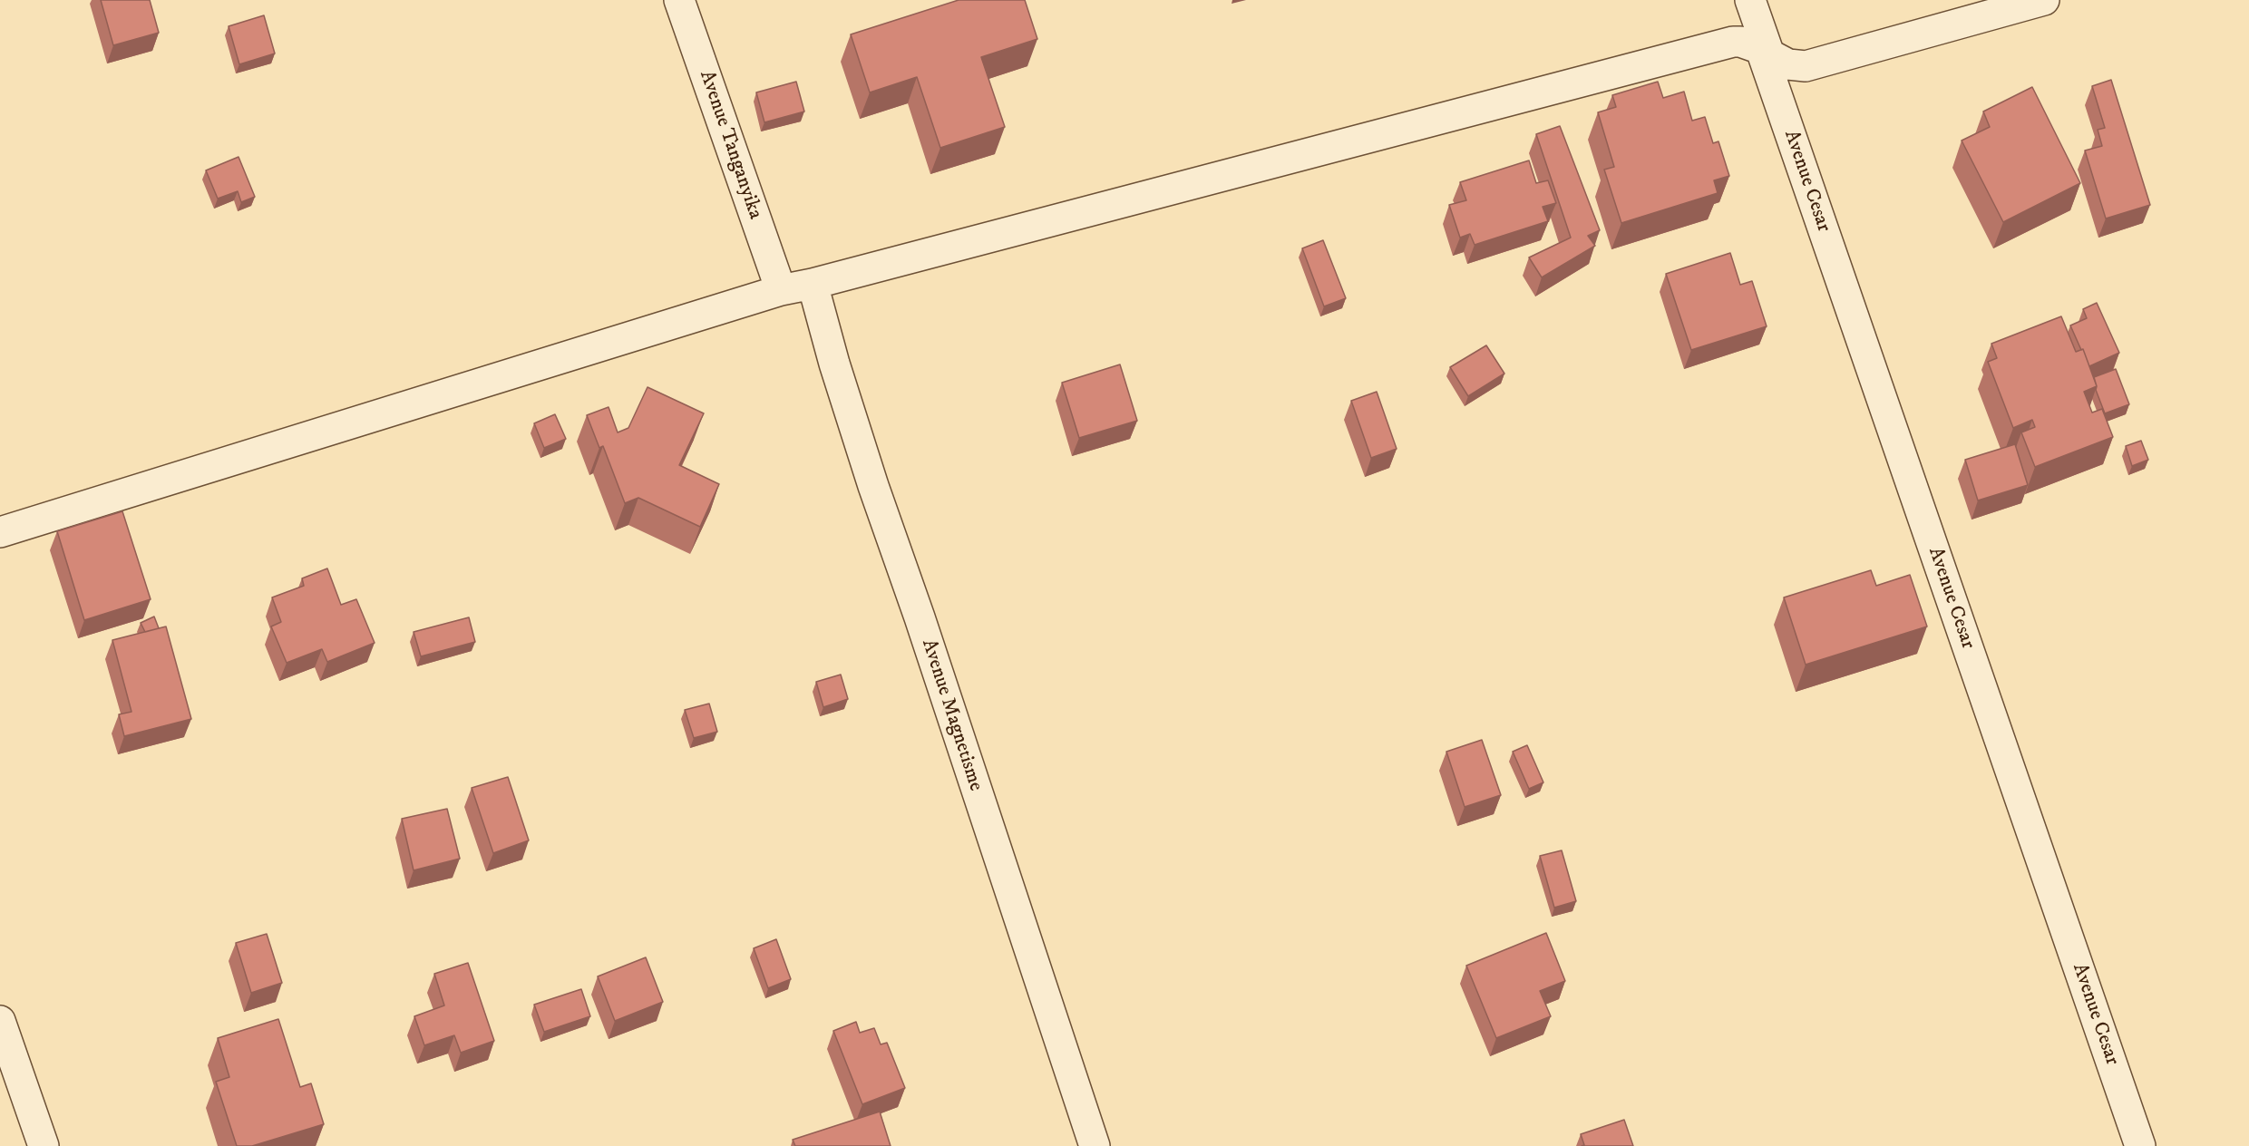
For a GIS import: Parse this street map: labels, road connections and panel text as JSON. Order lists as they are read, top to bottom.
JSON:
{
  "streets": {
    "street": ["Avenue Tanganyika", "Avenue Cesar", "Avenue Magnetisme"]
  }
}
